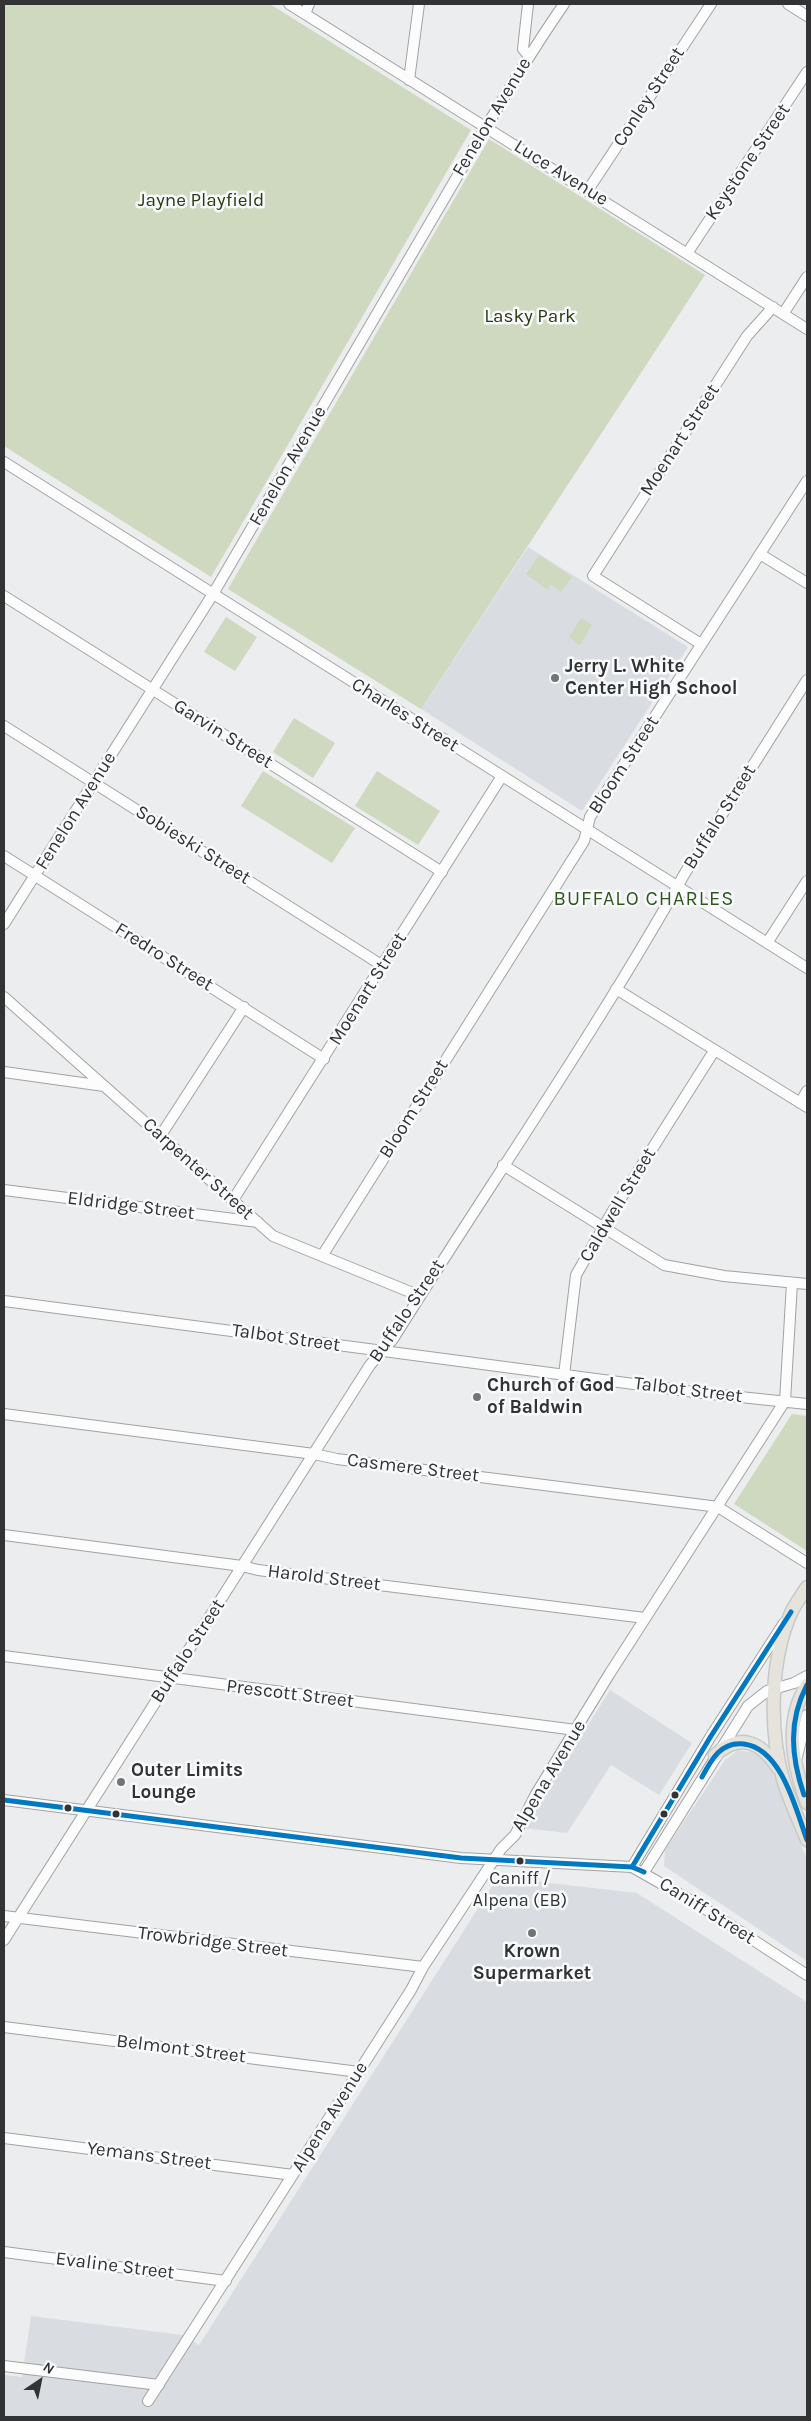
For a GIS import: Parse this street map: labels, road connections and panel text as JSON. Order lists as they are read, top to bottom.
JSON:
{
  "streets": {
    "street": [
      "Conley Street",
      "Fenelon Avenue",
      "Keystone Street",
      "Luce Avenue",
      "Moenart Street",
      "Charles Street",
      "Garvin Street",
      "Bloom Street",
      "Buffalo Street",
      "Sobieski Street",
      "Fredro Street",
      "Carpenter Street",
      "Caldwell Street",
      "Eldridge Street",
      "Talbot Street",
      "Casmere Street",
      "Harold Street",
      "Prescott Street",
      "Alpena Avenue",
      "Caniff Street",
      "Trowbridge Street",
      "Belmont Street",
      "Yemans Street",
      "Evaline Street"
    ]
  },
  "crossings": [
    ["Conley Street", "Luce Avenue"],
    ["Fenelon Avenue", "Luce Avenue"],
    ["Fenelon Avenue", "Charles Street"],
    ["Fenelon Avenue", "Garvin Street"],
    ["Fenelon Avenue", "Sobieski Street"],
    ["Fenelon Avenue", "Fredro Street"],
    ["Keystone Street", "Luce Avenue"],
    ["Luce Avenue", "Moenart Street"],
    ["Moenart Street", "Charles Street"],
    ["Moenart Street", "Garvin Street"],
    ["Moenart Street", "Bloom Street"],
    ["Moenart Street", "Sobieski Street"],
    ["Moenart Street", "Fredro Street"],
    ["Moenart Street", "Carpenter Street"],
    ["Charles Street", "Bloom Street"],
    ["Charles Street", "Buffalo Street"],
    ["Bloom Street", "Carpenter Street"],
    ["Buffalo Street", "Carpenter Street"],
    ["Buffalo Street", "Talbot Street"],
    ["Buffalo Street", "Casmere Street"],
    ["Buffalo Street", "Harold Street"],
    ["Buffalo Street", "Prescott Street"],
    ["Buffalo Street", "Caniff Street"],
    ["Buffalo Street", "Trowbridge Street"],
    ["Carpenter Street", "Eldridge Street"],
    ["Caldwell Street", "Talbot Street"],
    ["Talbot Street", "Alpena Avenue"],
    ["Casmere Street", "Alpena Avenue"],
    ["Harold Street", "Alpena Avenue"],
    ["Prescott Street", "Alpena Avenue"],
    ["Alpena Avenue", "Caniff Street"],
    ["Alpena Avenue", "Trowbridge Street"],
    ["Alpena Avenue", "Belmont Street"],
    ["Alpena Avenue", "Yemans Street"],
    ["Alpena Avenue", "Evaline Street"]
  ],
  "districts": ["BUFFALO CHARLES"],
  "parks": ["Jayne Playfield", "Lasky Park"],
  "places": [
    "Jerry L. White Center High School",
    "Church of God of Baldwin",
    "Outer Limits Lounge",
    "Caniff / Alpena (EB)",
    "Krown Supermarket"
  ],
  "north": "top right"
}
